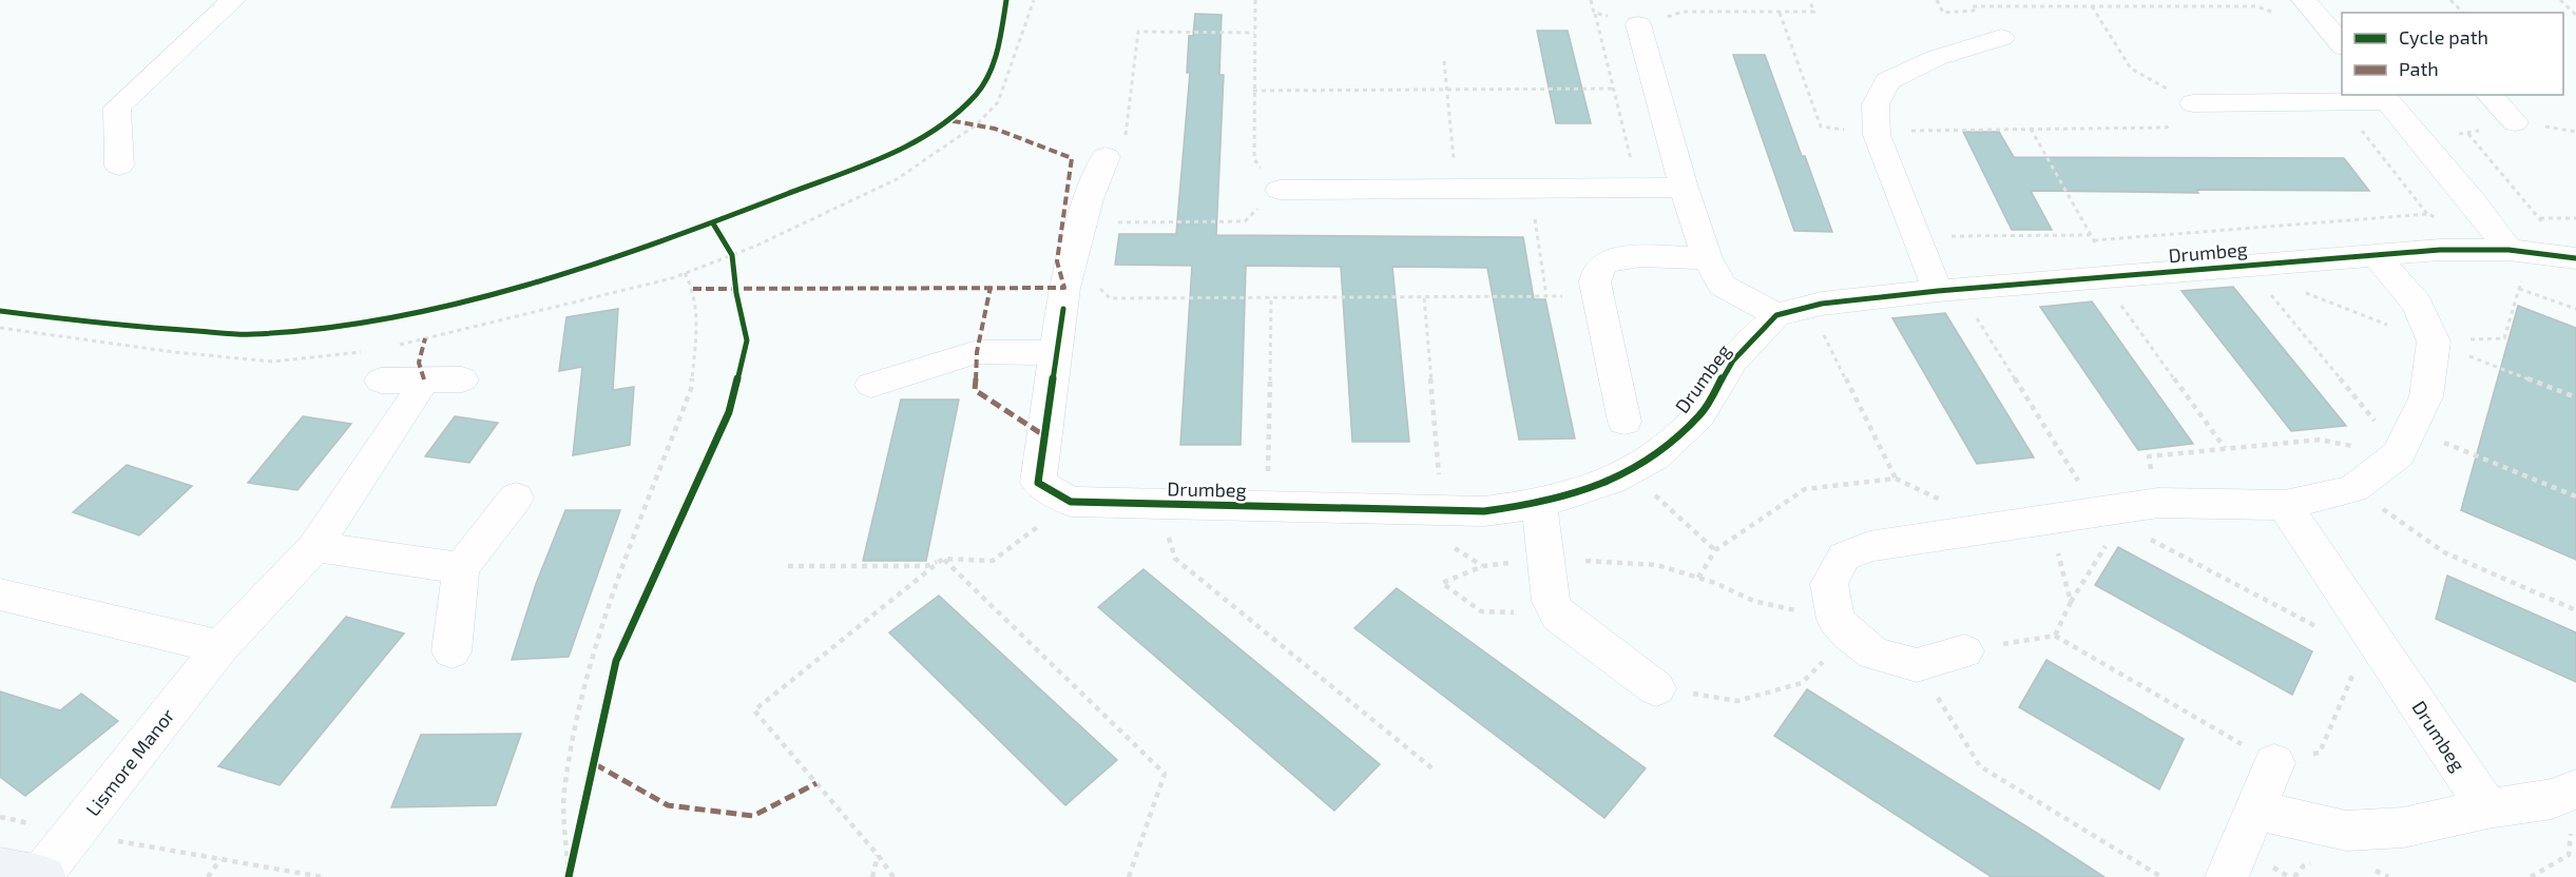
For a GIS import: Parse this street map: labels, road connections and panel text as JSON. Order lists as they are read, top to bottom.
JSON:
{
  "streets": {
    "street": ["Drumbeg", "Lismore Manor"]
  },
  "legend": ["Cycle path", "Path"]
}
